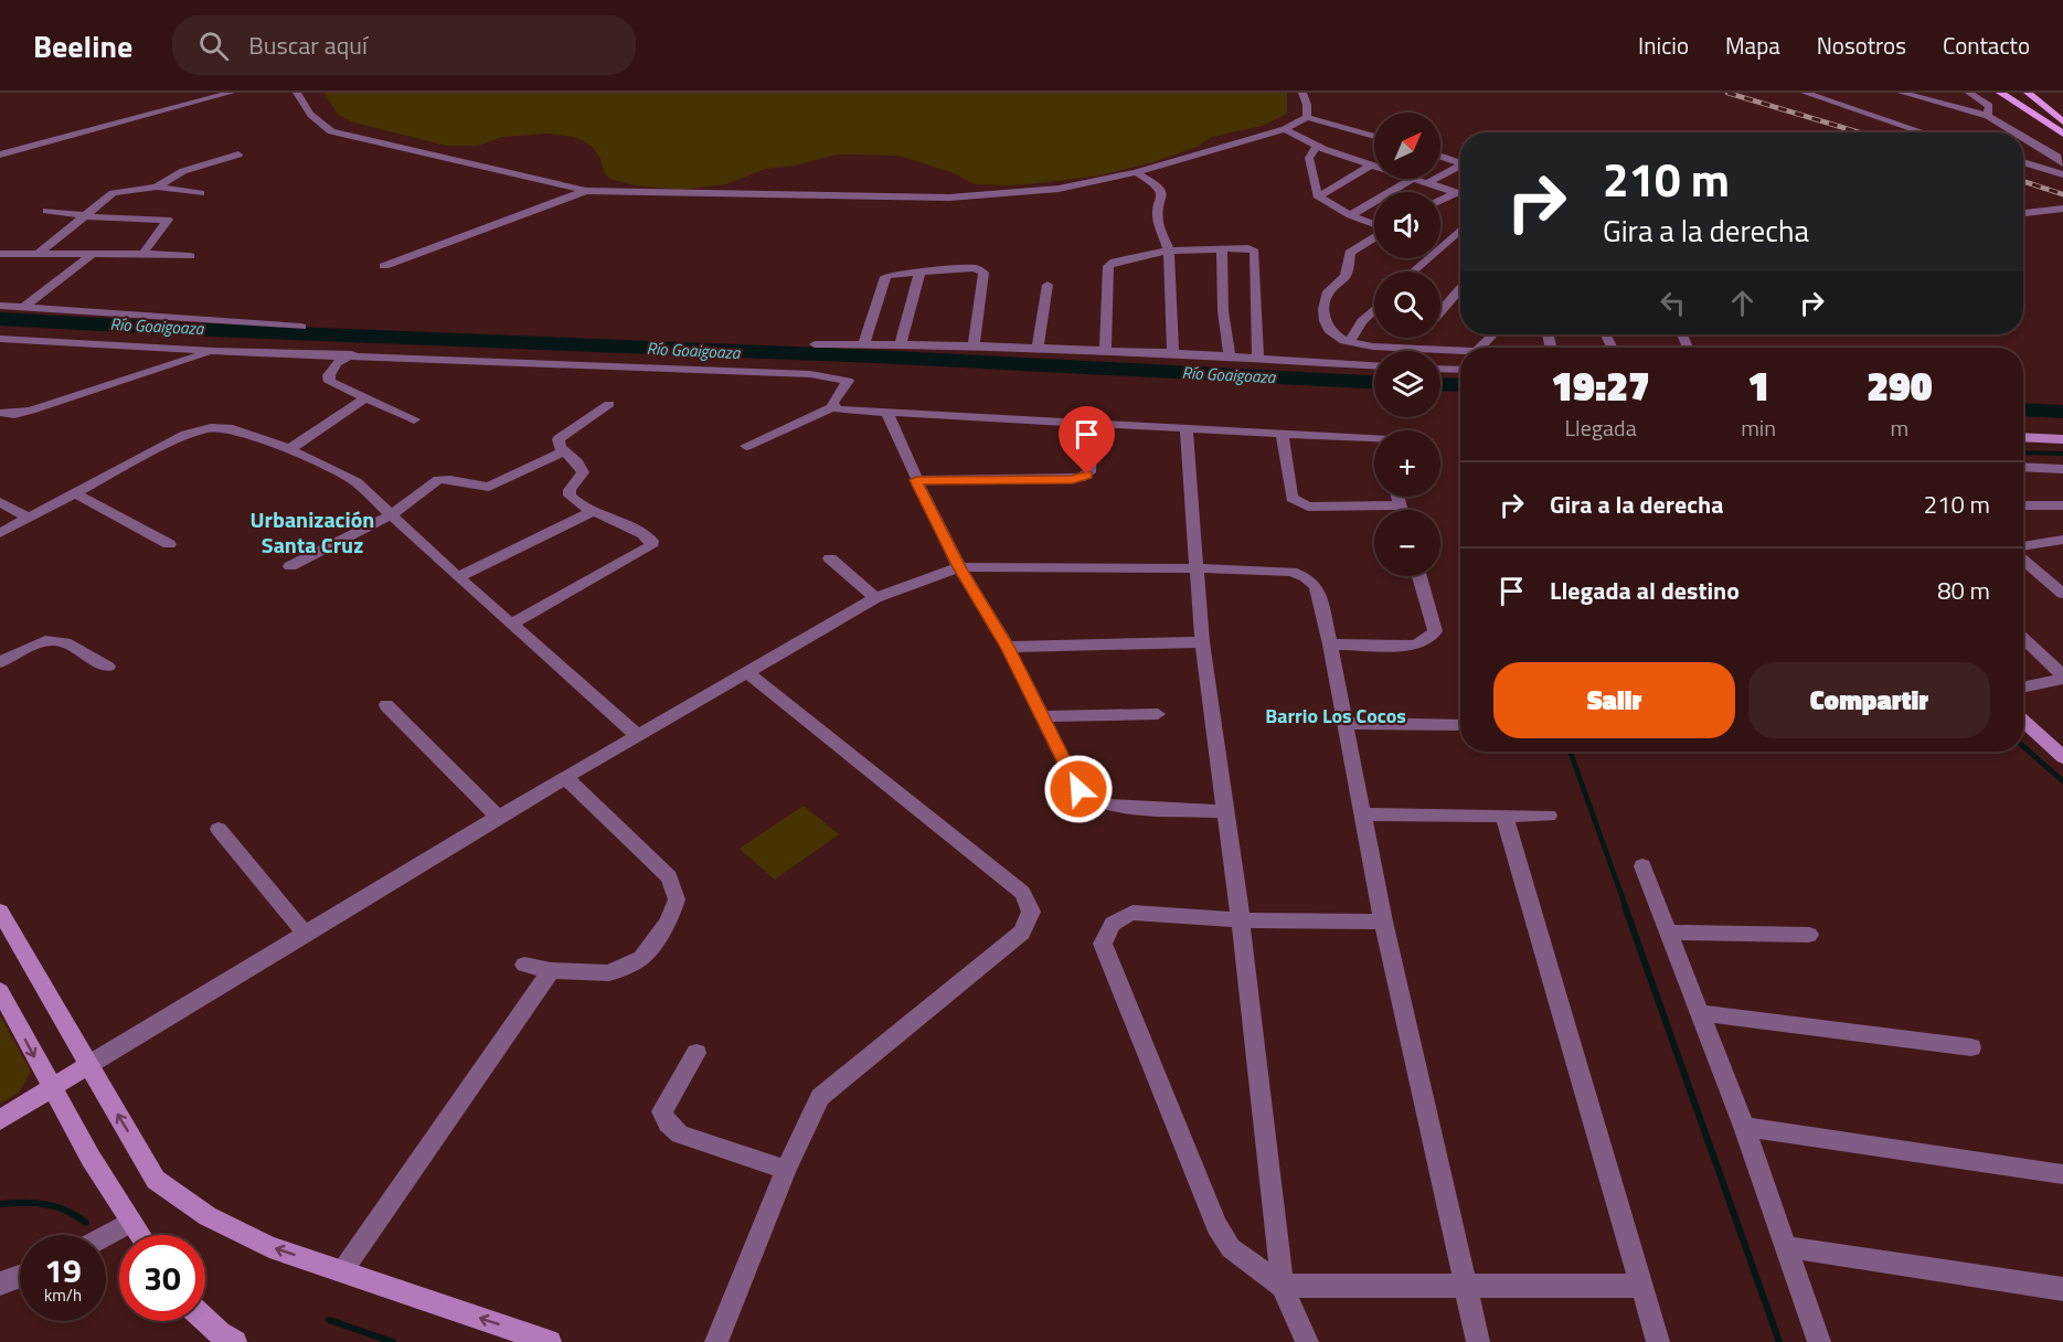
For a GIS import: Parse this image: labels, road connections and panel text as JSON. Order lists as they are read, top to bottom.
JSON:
{
  "districts": ["Urbanización Santa Cruz", "Barrio Los Cocos"],
  "water": ["Río Goaigoaza"],
  "north": "top right",
  "page": {
    "header": "Beeline",
    "search": "Buscar aquí",
    "nav": [
      "Inicio",
      "Mapa",
      "Nosotros",
      "Contacto"
    ],
    "map_buttons": ["+", "−"],
    "turn": ["210 m", "Gira a la derecha"],
    "eta": [
      "19:27",
      "Llegada",
      "1",
      "min",
      "290",
      "m"
    ],
    "list": [
      {
        "name": "Gira a la derecha",
        "value": "210 m"
      },
      {
        "name": "Llegada al destino",
        "value": "80 m"
      }
    ],
    "buttons": ["Salir", "Compartir"],
    "speed": "19 km/h",
    "limit": "30"
  }
}
